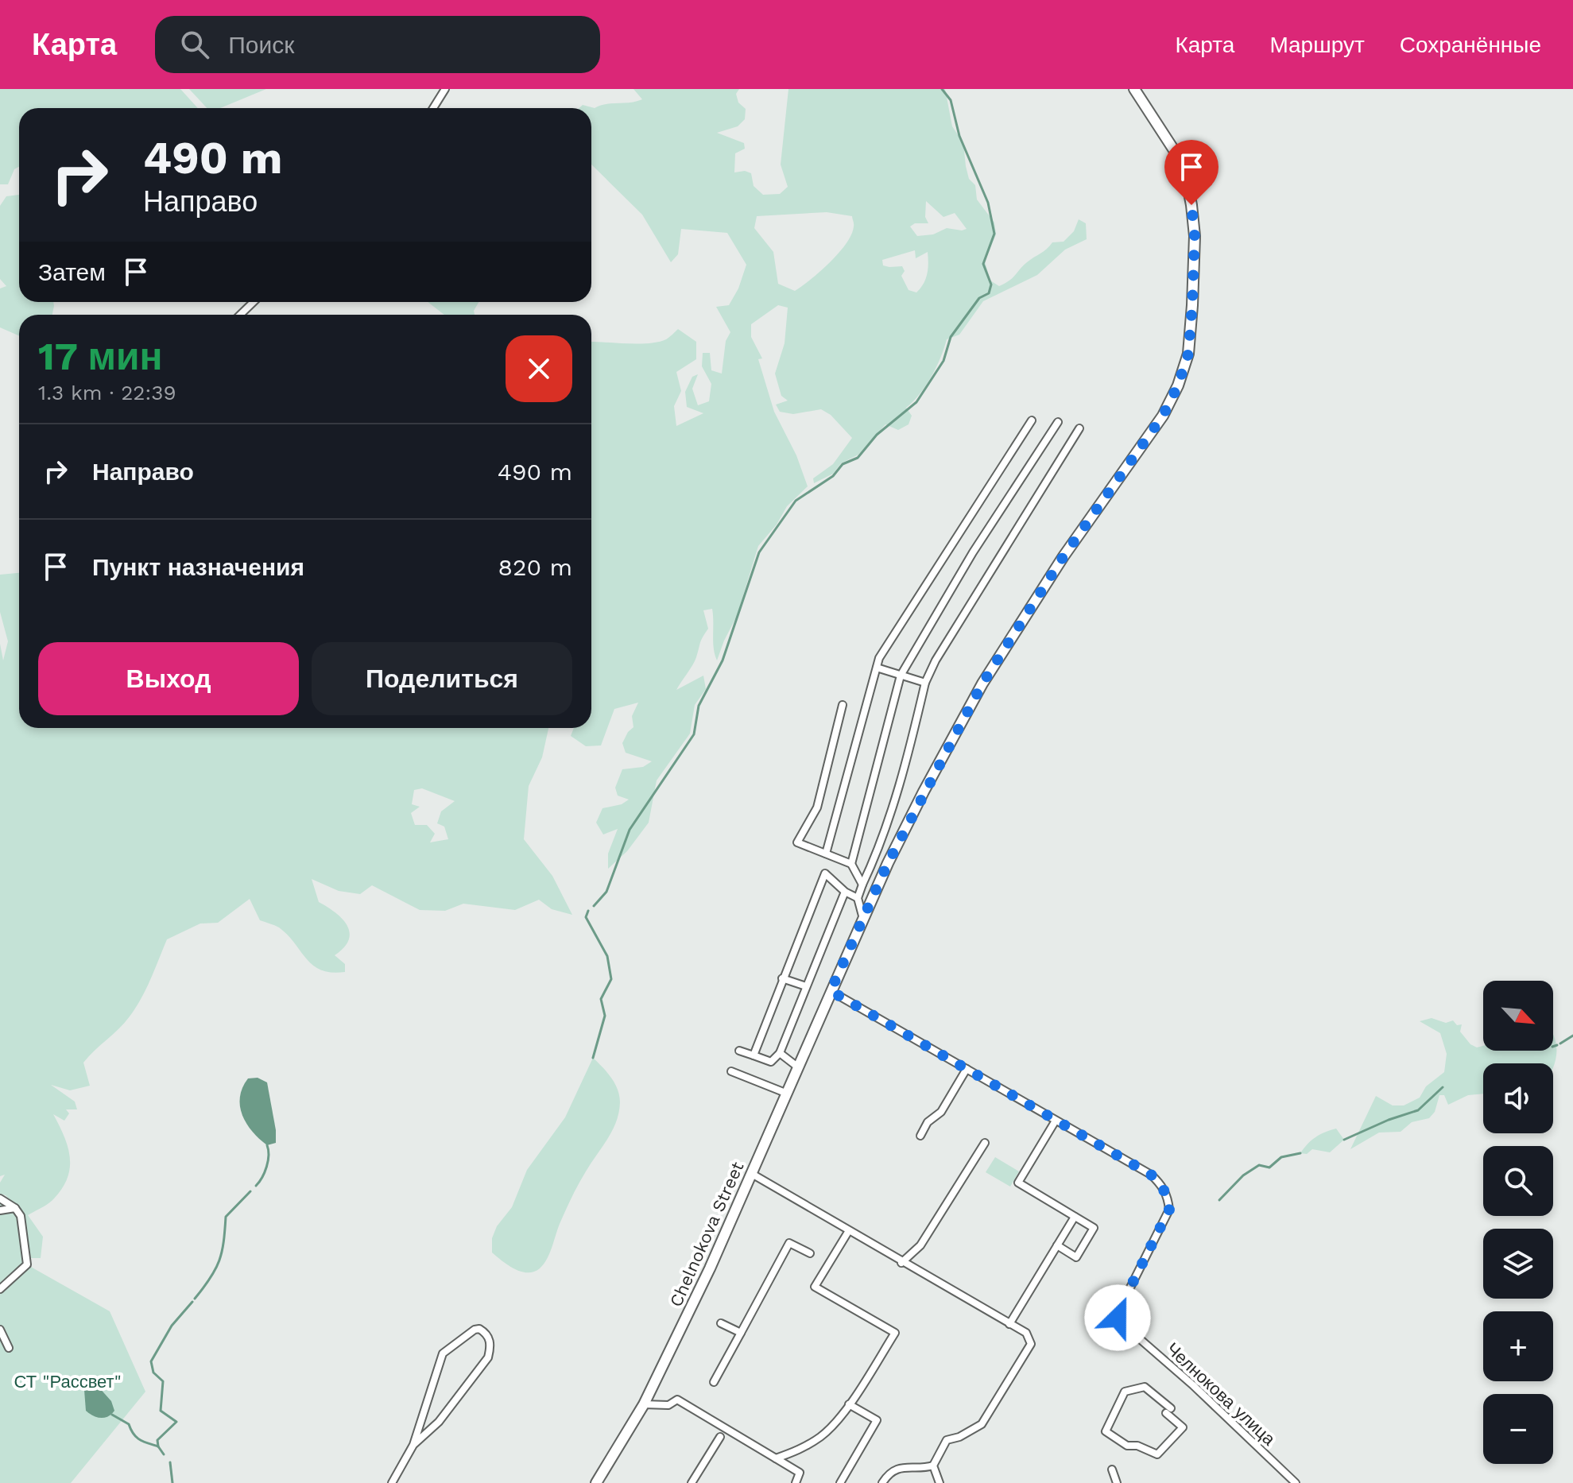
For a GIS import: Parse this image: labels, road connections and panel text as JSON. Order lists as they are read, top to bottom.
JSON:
{
  "streets": {
    "main road": ["Chelnokova Street"],
    "street": ["Челнокова улица"]
  },
  "parks": ["СТ \"Рассвет\""],
  "north": "bottom right",
  "page": {
    "header": "Карта",
    "search": "Поиск",
    "nav": ["Карта", "Маршрут", "Сохранённые"],
    "turn": ["490 m", "Направо"],
    "then": "Затем",
    "heading": ["17 мин", "1.3 km · 22:39"],
    "list": [
      {
        "name": "Направо",
        "value": "490 m"
      },
      {
        "name": "Пункт назначения",
        "value": "820 m"
      }
    ],
    "buttons": ["Выход", "Поделиться"],
    "map_buttons": ["+", "−"]
  }
}
